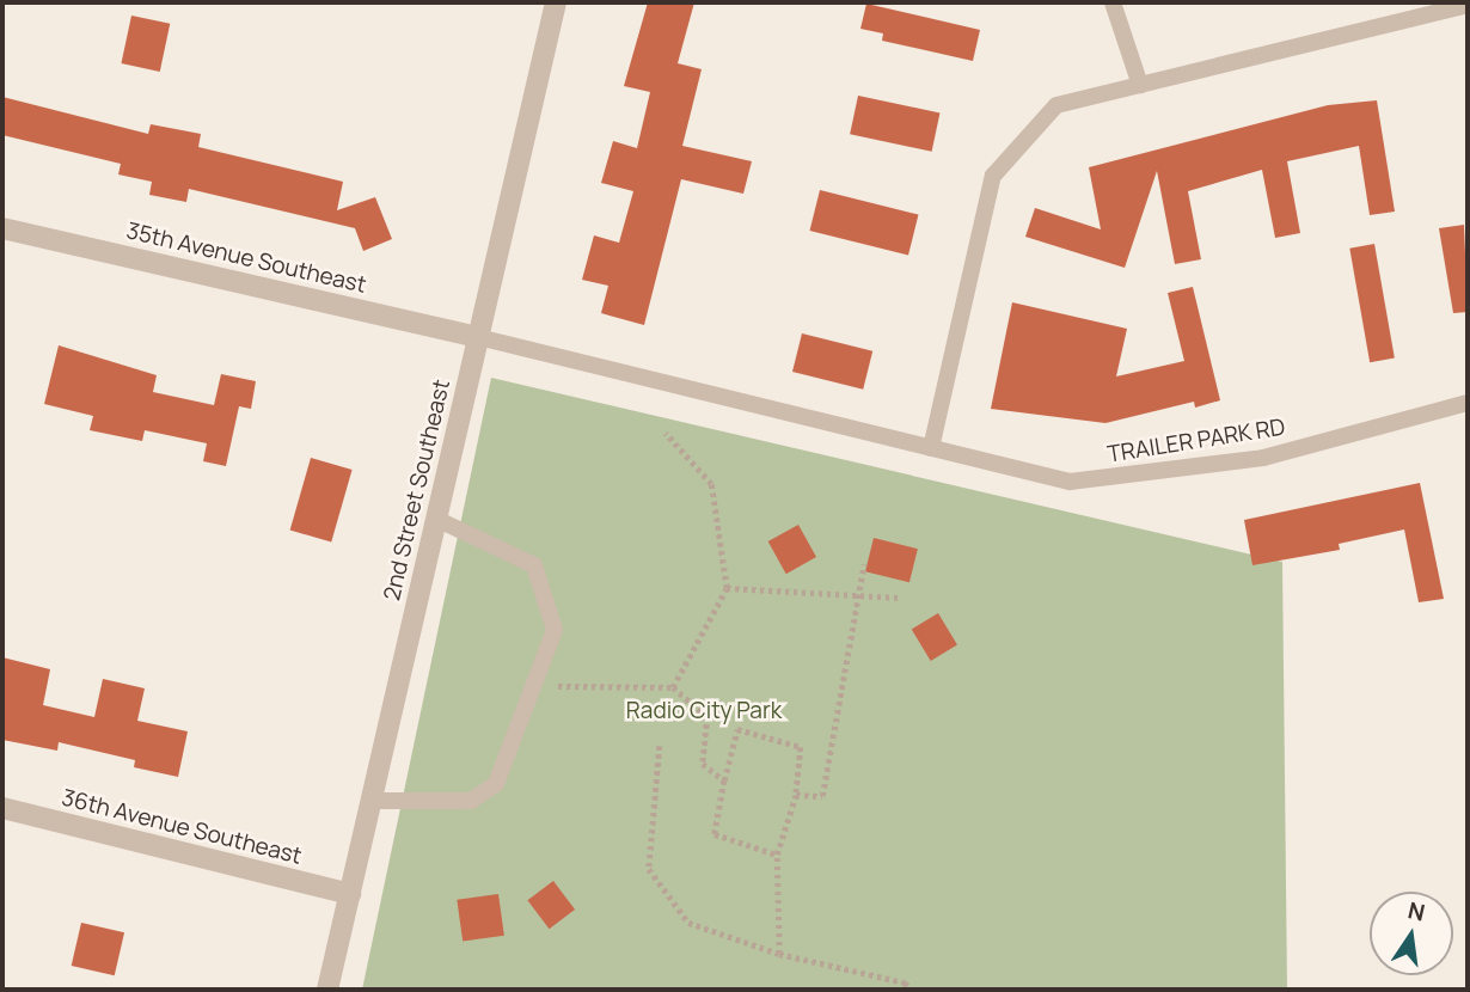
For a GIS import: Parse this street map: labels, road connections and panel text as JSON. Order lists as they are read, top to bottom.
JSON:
{
  "streets": {
    "street": ["35th Avenue Southeast", "2nd Street Southeast", "36th Avenue Southeast"],
    "lane": ["TRAILER PARK RD"]
  },
  "crossings": [
    ["35th Avenue Southeast", "TRAILER PARK RD"],
    ["35th Avenue Southeast", "2nd Street Southeast"],
    ["TRAILER PARK RD", "2nd Street Southeast"],
    ["2nd Street Southeast", "36th Avenue Southeast"]
  ],
  "parks": ["Radio City Park"],
  "north": "top"
}
